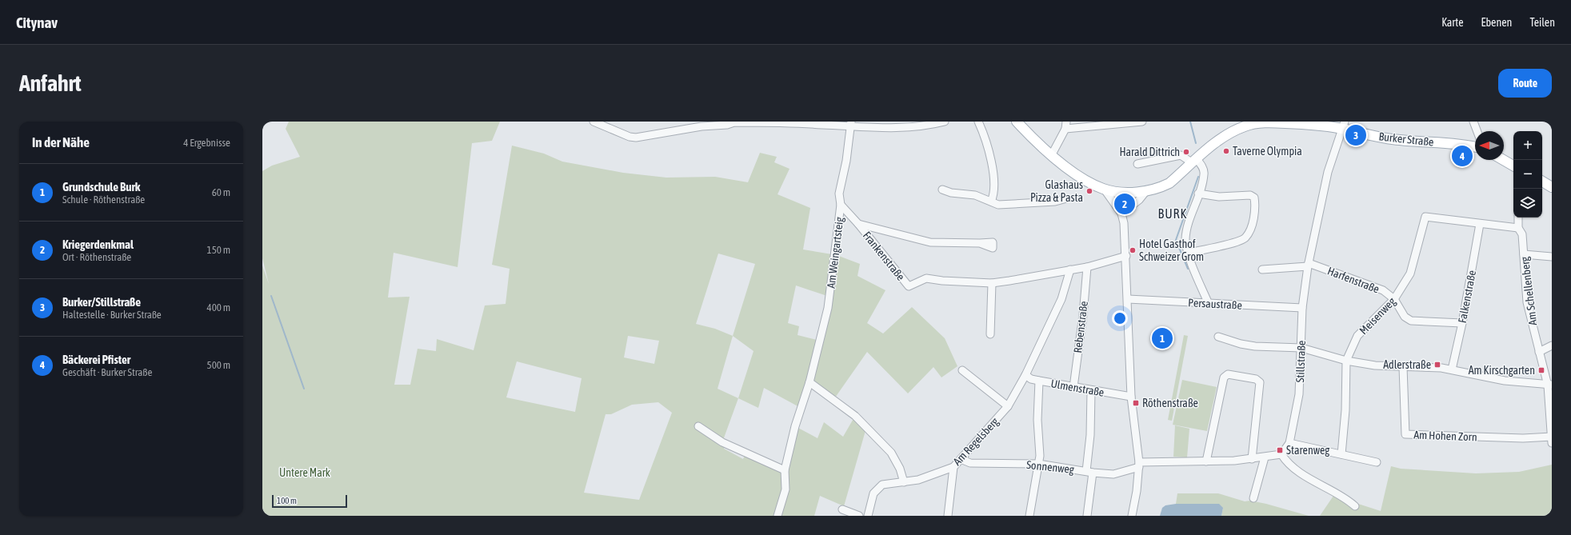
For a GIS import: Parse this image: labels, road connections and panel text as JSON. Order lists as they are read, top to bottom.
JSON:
{
  "streets": {
    "main road": ["Burker Straße"],
    "street": [
      "Am Weingartsteig",
      "Frankenstraße",
      "Harfenstraße",
      "Am Schellenberg",
      "Falkenstraße",
      "Persaustraße",
      "Meisenweg",
      "Rebenstraße",
      "Stillstraße",
      "Ulmenstraße",
      "Am Hohen Zorn",
      "Am Regelsberg",
      "Sonnenweg"
    ]
  },
  "crossings": [
    ["Burker Straße", "Stillstraße"],
    ["Am Weingartsteig", "Frankenstraße"],
    ["Frankenstraße", "Rebenstraße"],
    ["Frankenstraße", "Am Regelsberg"],
    ["Harfenstraße", "Falkenstraße"],
    ["Harfenstraße", "Meisenweg"],
    ["Harfenstraße", "Stillstraße"],
    ["Am Schellenberg", "Meisenweg"],
    ["Am Schellenberg", "Am Hohen Zorn"],
    ["Falkenstraße", "Meisenweg"],
    ["Persaustraße", "Stillstraße"],
    ["Rebenstraße", "Ulmenstraße"],
    ["Ulmenstraße", "Am Regelsberg"],
    ["Am Regelsberg", "Sonnenweg"]
  ],
  "districts": ["BURK"],
  "parks": ["Untere Mark"],
  "places": {
    "other": [
      "Taverne Olympia",
      "Harald Dittrich",
      "Glashaus Pizza & Pasta",
      "Hotel Gasthof Schweizer Grom"
    ],
    "transit": [
      "Adlerstraße",
      "Am Kirschgarten",
      "Röthenstraße",
      "Starenweg"
    ]
  },
  "scale_bar": "100 m",
  "north": "left",
  "page": {
    "header": "Citynav",
    "nav": ["Karte", "Ebenen", "Teilen"],
    "buttons": "Route",
    "title": "Anfahrt",
    "heading": ["In der Nähe", "4 Ergebnisse"],
    "pins": [
      "3",
      "4",
      "2",
      "1"
    ],
    "map_buttons": ["+", "−"],
    "list": [
      {
        "mark": "1",
        "name": "Grundschule Burk",
        "note": "Schule · Röthenstraße",
        "value": "60 m"
      },
      {
        "mark": "2",
        "name": "Kriegerdenkmal",
        "note": "Ort · Röthenstraße",
        "value": "150 m"
      },
      {
        "mark": "3",
        "name": "Burker/Stillstraße",
        "note": "Haltestelle · Burker Straße",
        "value": "400 m"
      },
      {
        "mark": "4",
        "name": "Bäckerei Pfister",
        "note": "Geschäft · Burker Straße",
        "value": "500 m"
      }
    ],
    "scale": "100 m"
  }
}
